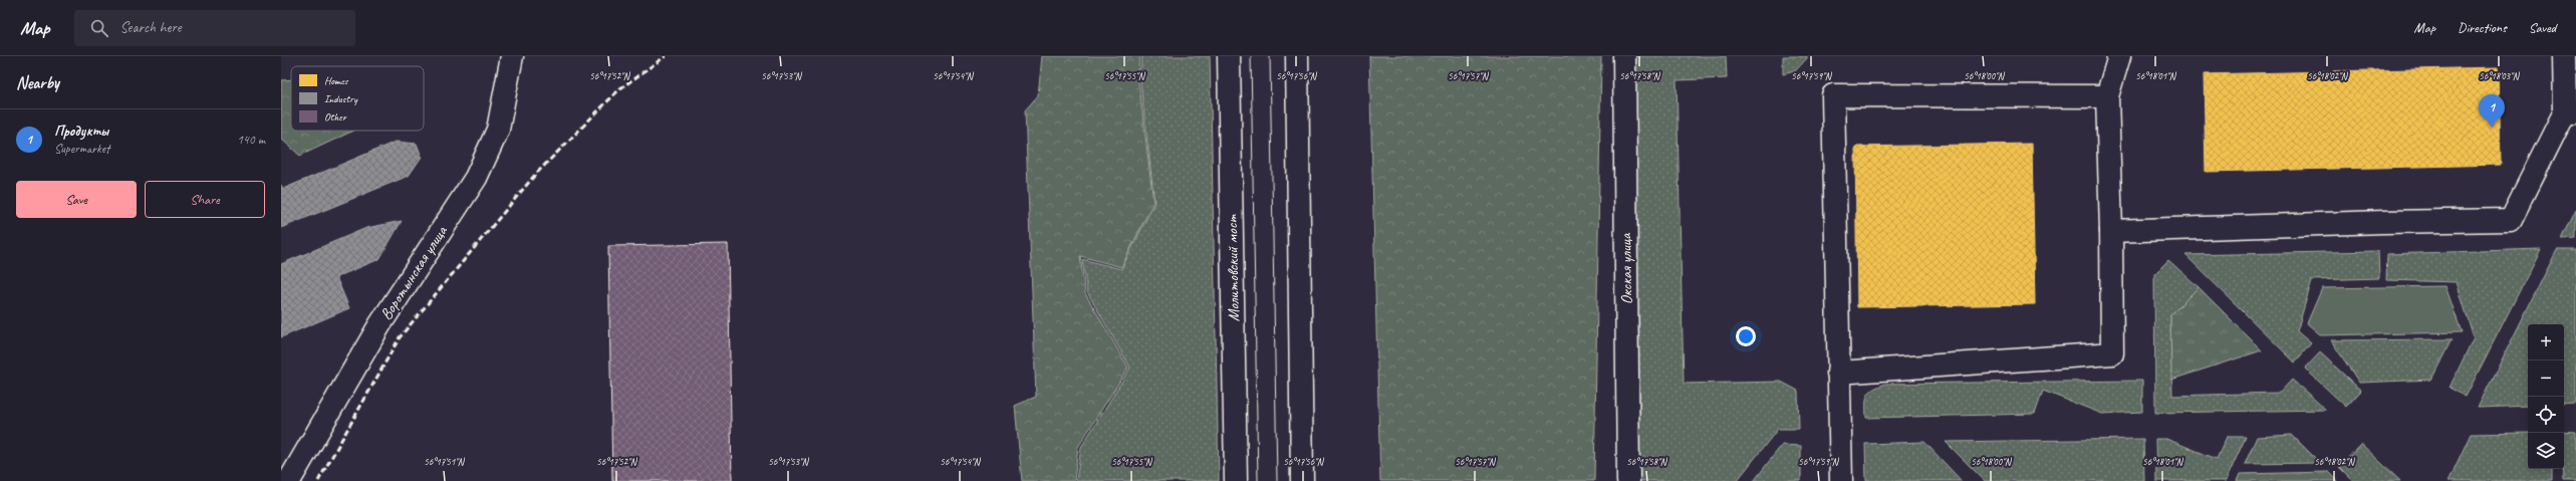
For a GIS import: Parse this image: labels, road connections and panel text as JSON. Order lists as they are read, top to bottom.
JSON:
{
  "streets": {
    "street": ["Молитовский мост", "Окская улица", "Воротынская улица"]
  },
  "legend": ["Homes", "Industry", "Other"],
  "page": {
    "header": "Map",
    "search": "Search here",
    "nav": ["Map", "Directions", "Saved"],
    "heading": "Nearby",
    "pins": "1",
    "list": [
      {
        "mark": "1",
        "name": "Продукты",
        "note": "Supermarket",
        "value": "140 m"
      }
    ],
    "buttons": ["Save", "Share"],
    "map_buttons": ["+", "−"]
  },
  "coordinates": [
    "56°17'52\"N",
    "56°17'53\"N",
    "56°17'54\"N",
    "56°17'55\"N",
    "56°17'56\"N",
    "56°17'57\"N",
    "56°17'58\"N",
    "56°17'59\"N",
    "56°18'00\"N",
    "56°18'01\"N",
    "56°18'02\"N",
    "56°18'03\"N",
    "56°17'51\"N"
  ]
}
